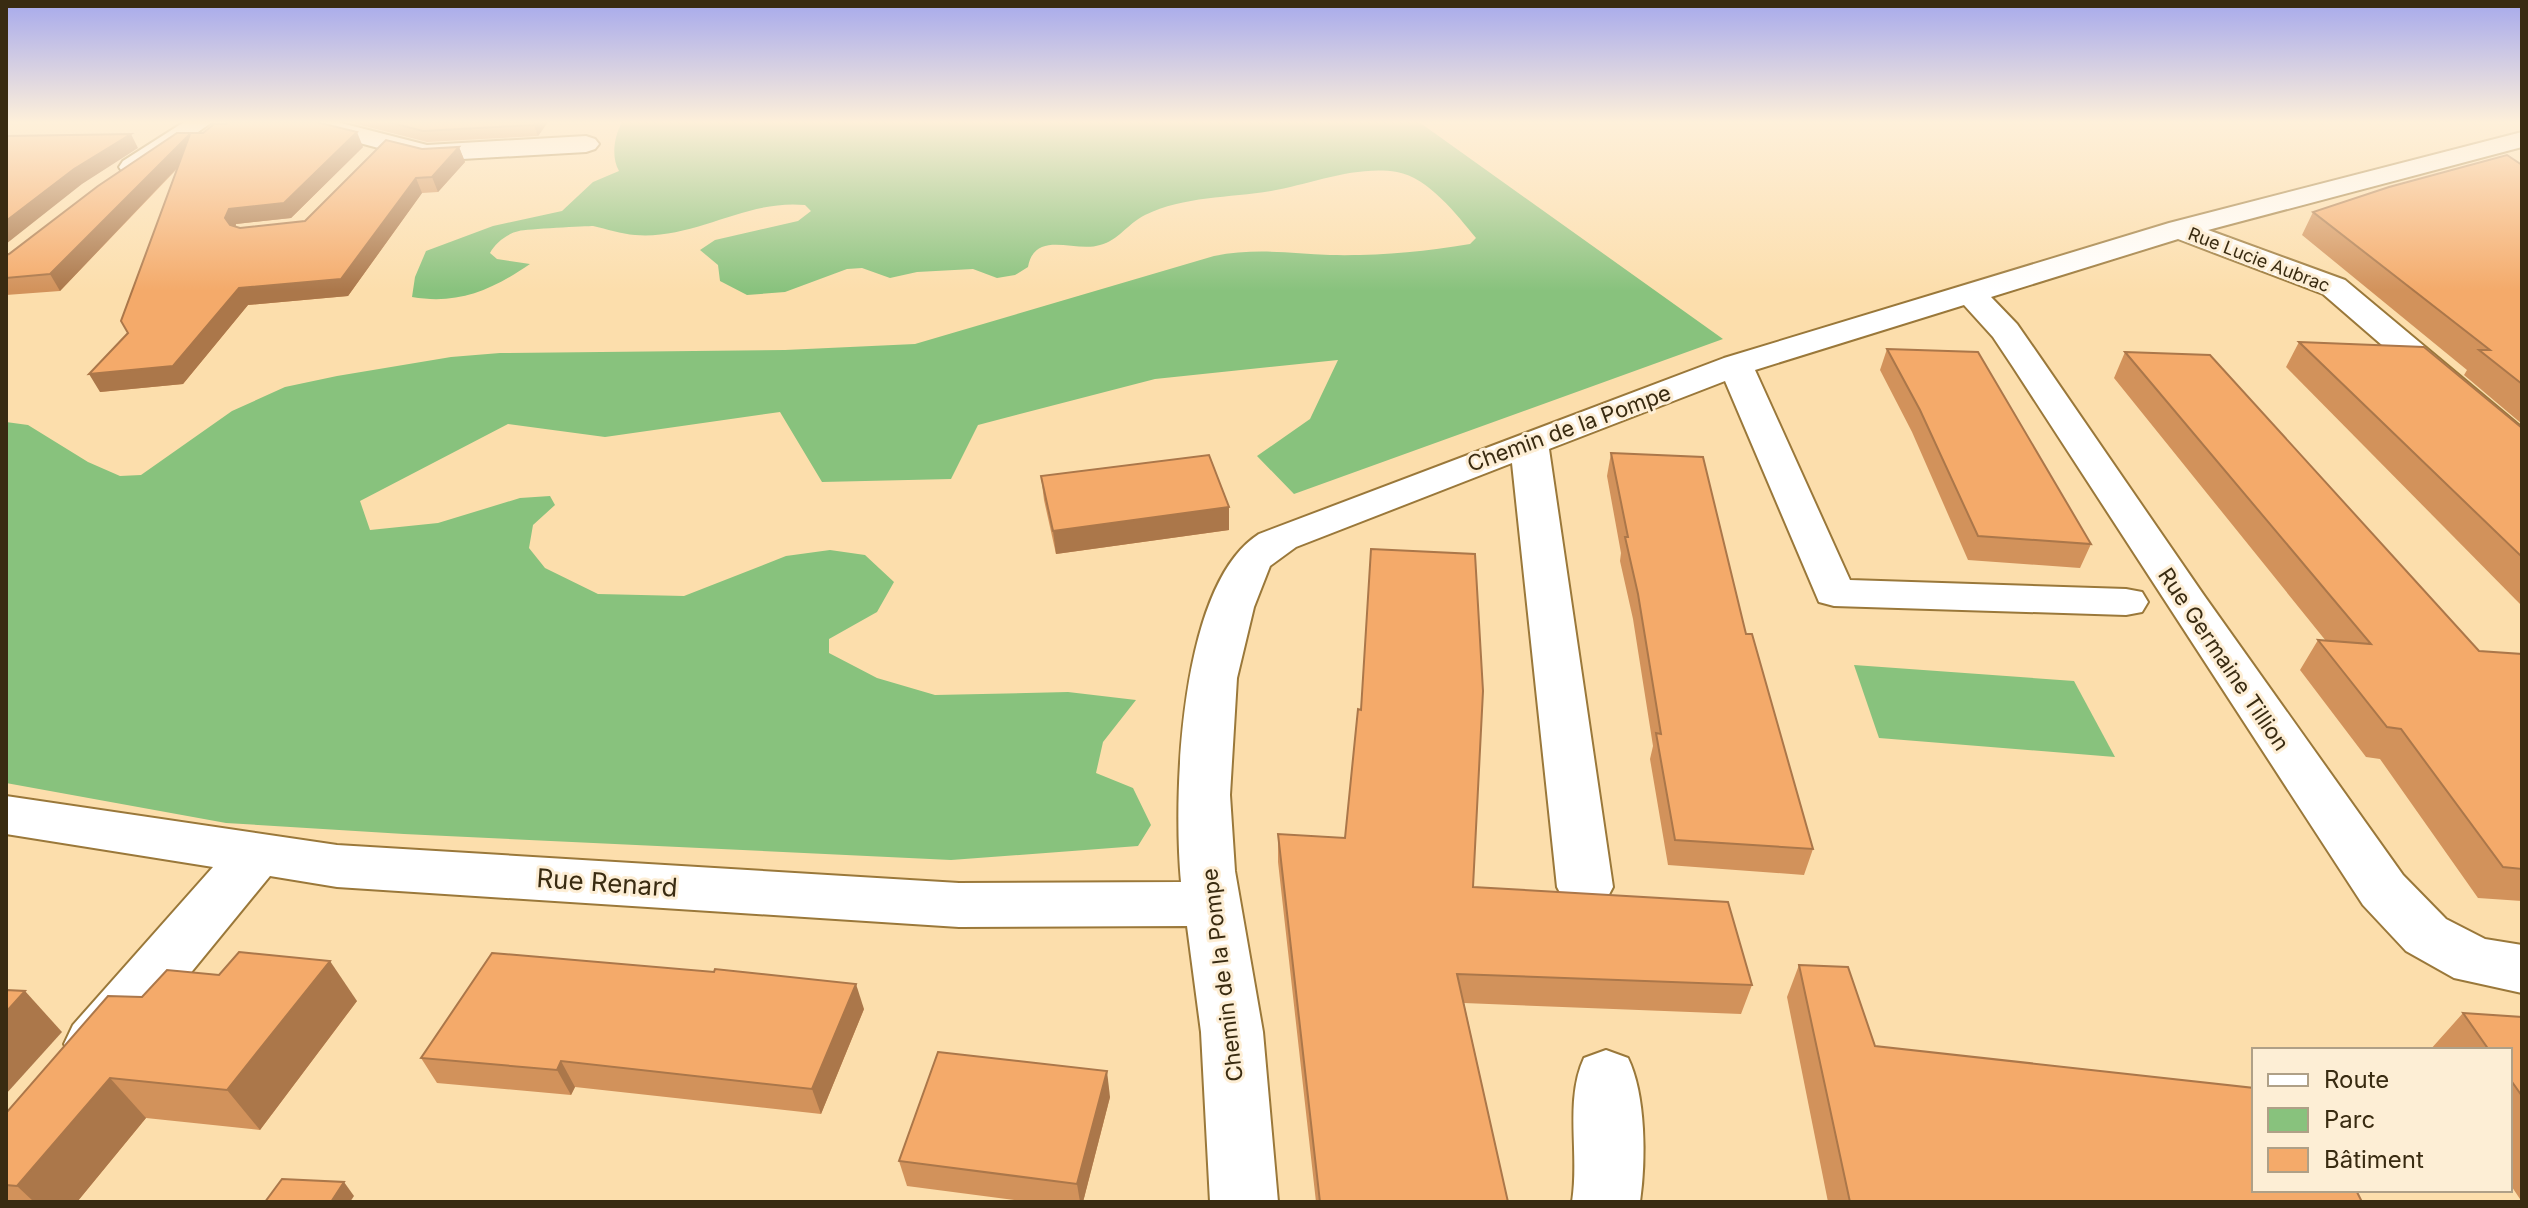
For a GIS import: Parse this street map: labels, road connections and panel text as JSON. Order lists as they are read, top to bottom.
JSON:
{
  "streets": {
    "street": [
      "Rue Lucie Aubrac",
      "Chemin de la Pompe",
      "Rue Germaine Tillion",
      "Rue Renard"
    ]
  },
  "crossings": [
    ["Rue Lucie Aubrac", "Chemin de la Pompe"],
    ["Chemin de la Pompe", "Rue Germaine Tillion"],
    ["Chemin de la Pompe", "Rue Renard"]
  ],
  "legend": ["Route", "Parc", "Bâtiment"]
}
